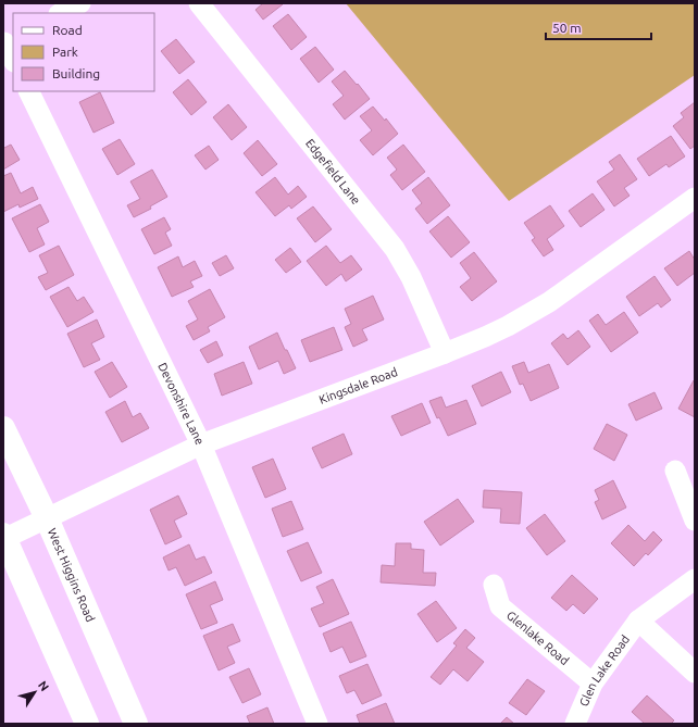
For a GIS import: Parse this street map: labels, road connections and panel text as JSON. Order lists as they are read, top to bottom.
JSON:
{
  "streets": {
    "main road": ["West Higgins Road"],
    "street": [
      "Edgefield Lane",
      "Kingsdale Road",
      "Devonshire Lane",
      "Glenlake Road",
      "Glen Lake Road"
    ]
  },
  "crossings": [
    ["Edgefield Lane", "Kingsdale Road"],
    ["Kingsdale Road", "Devonshire Lane"],
    ["Kingsdale Road", "West Higgins Road"],
    ["Glenlake Road", "Glen Lake Road"]
  ],
  "legend": ["Road", "Park", "Building"],
  "scale_bar": "50 m",
  "north": "top right"
}
